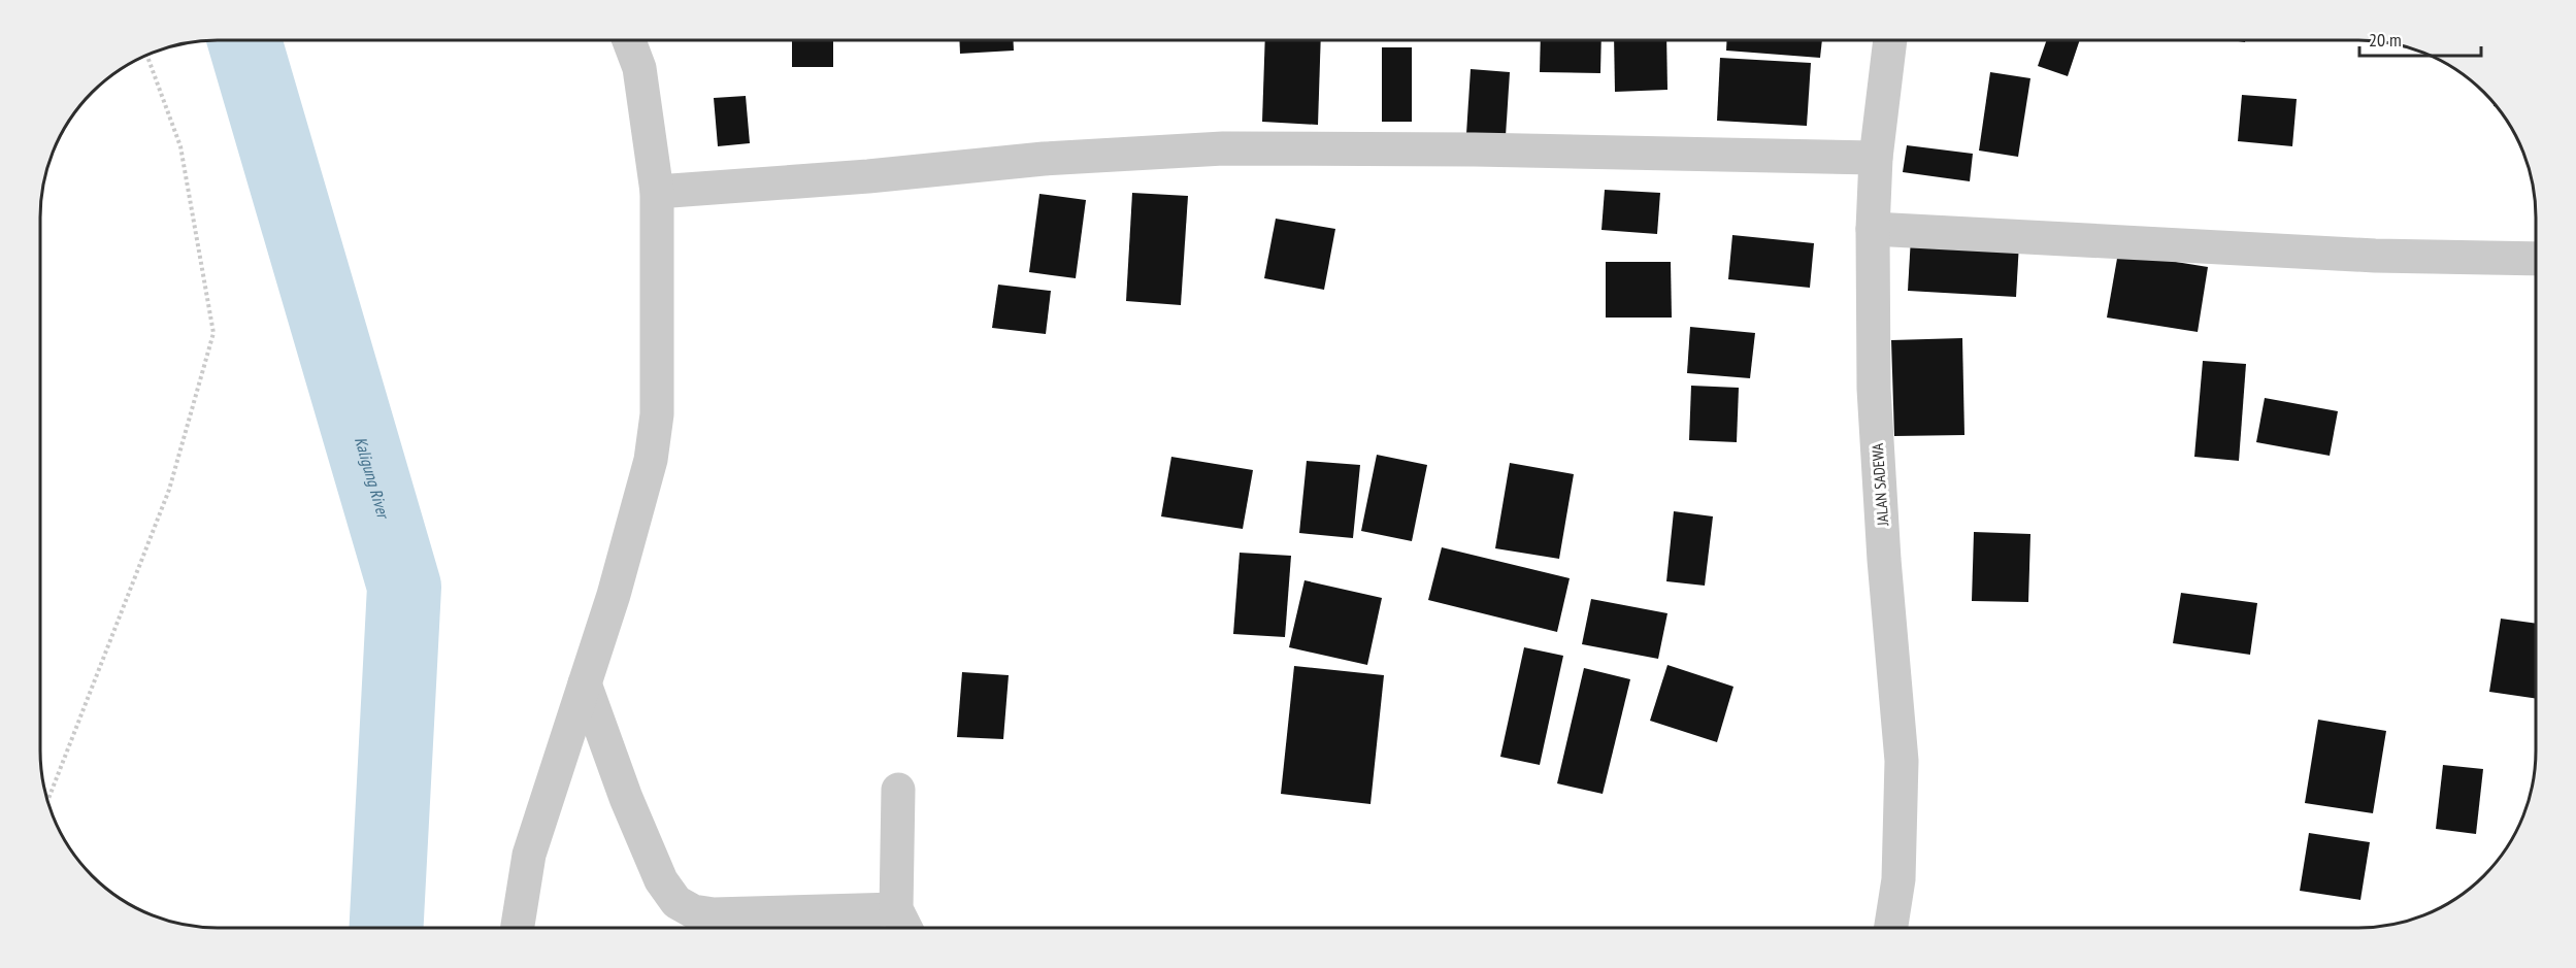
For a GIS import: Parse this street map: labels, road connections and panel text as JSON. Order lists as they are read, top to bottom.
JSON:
{
  "streets": {
    "street": ["JALAN SADEWA"]
  },
  "water": ["Kaligung River"],
  "scale_bar": "20 m"
}
